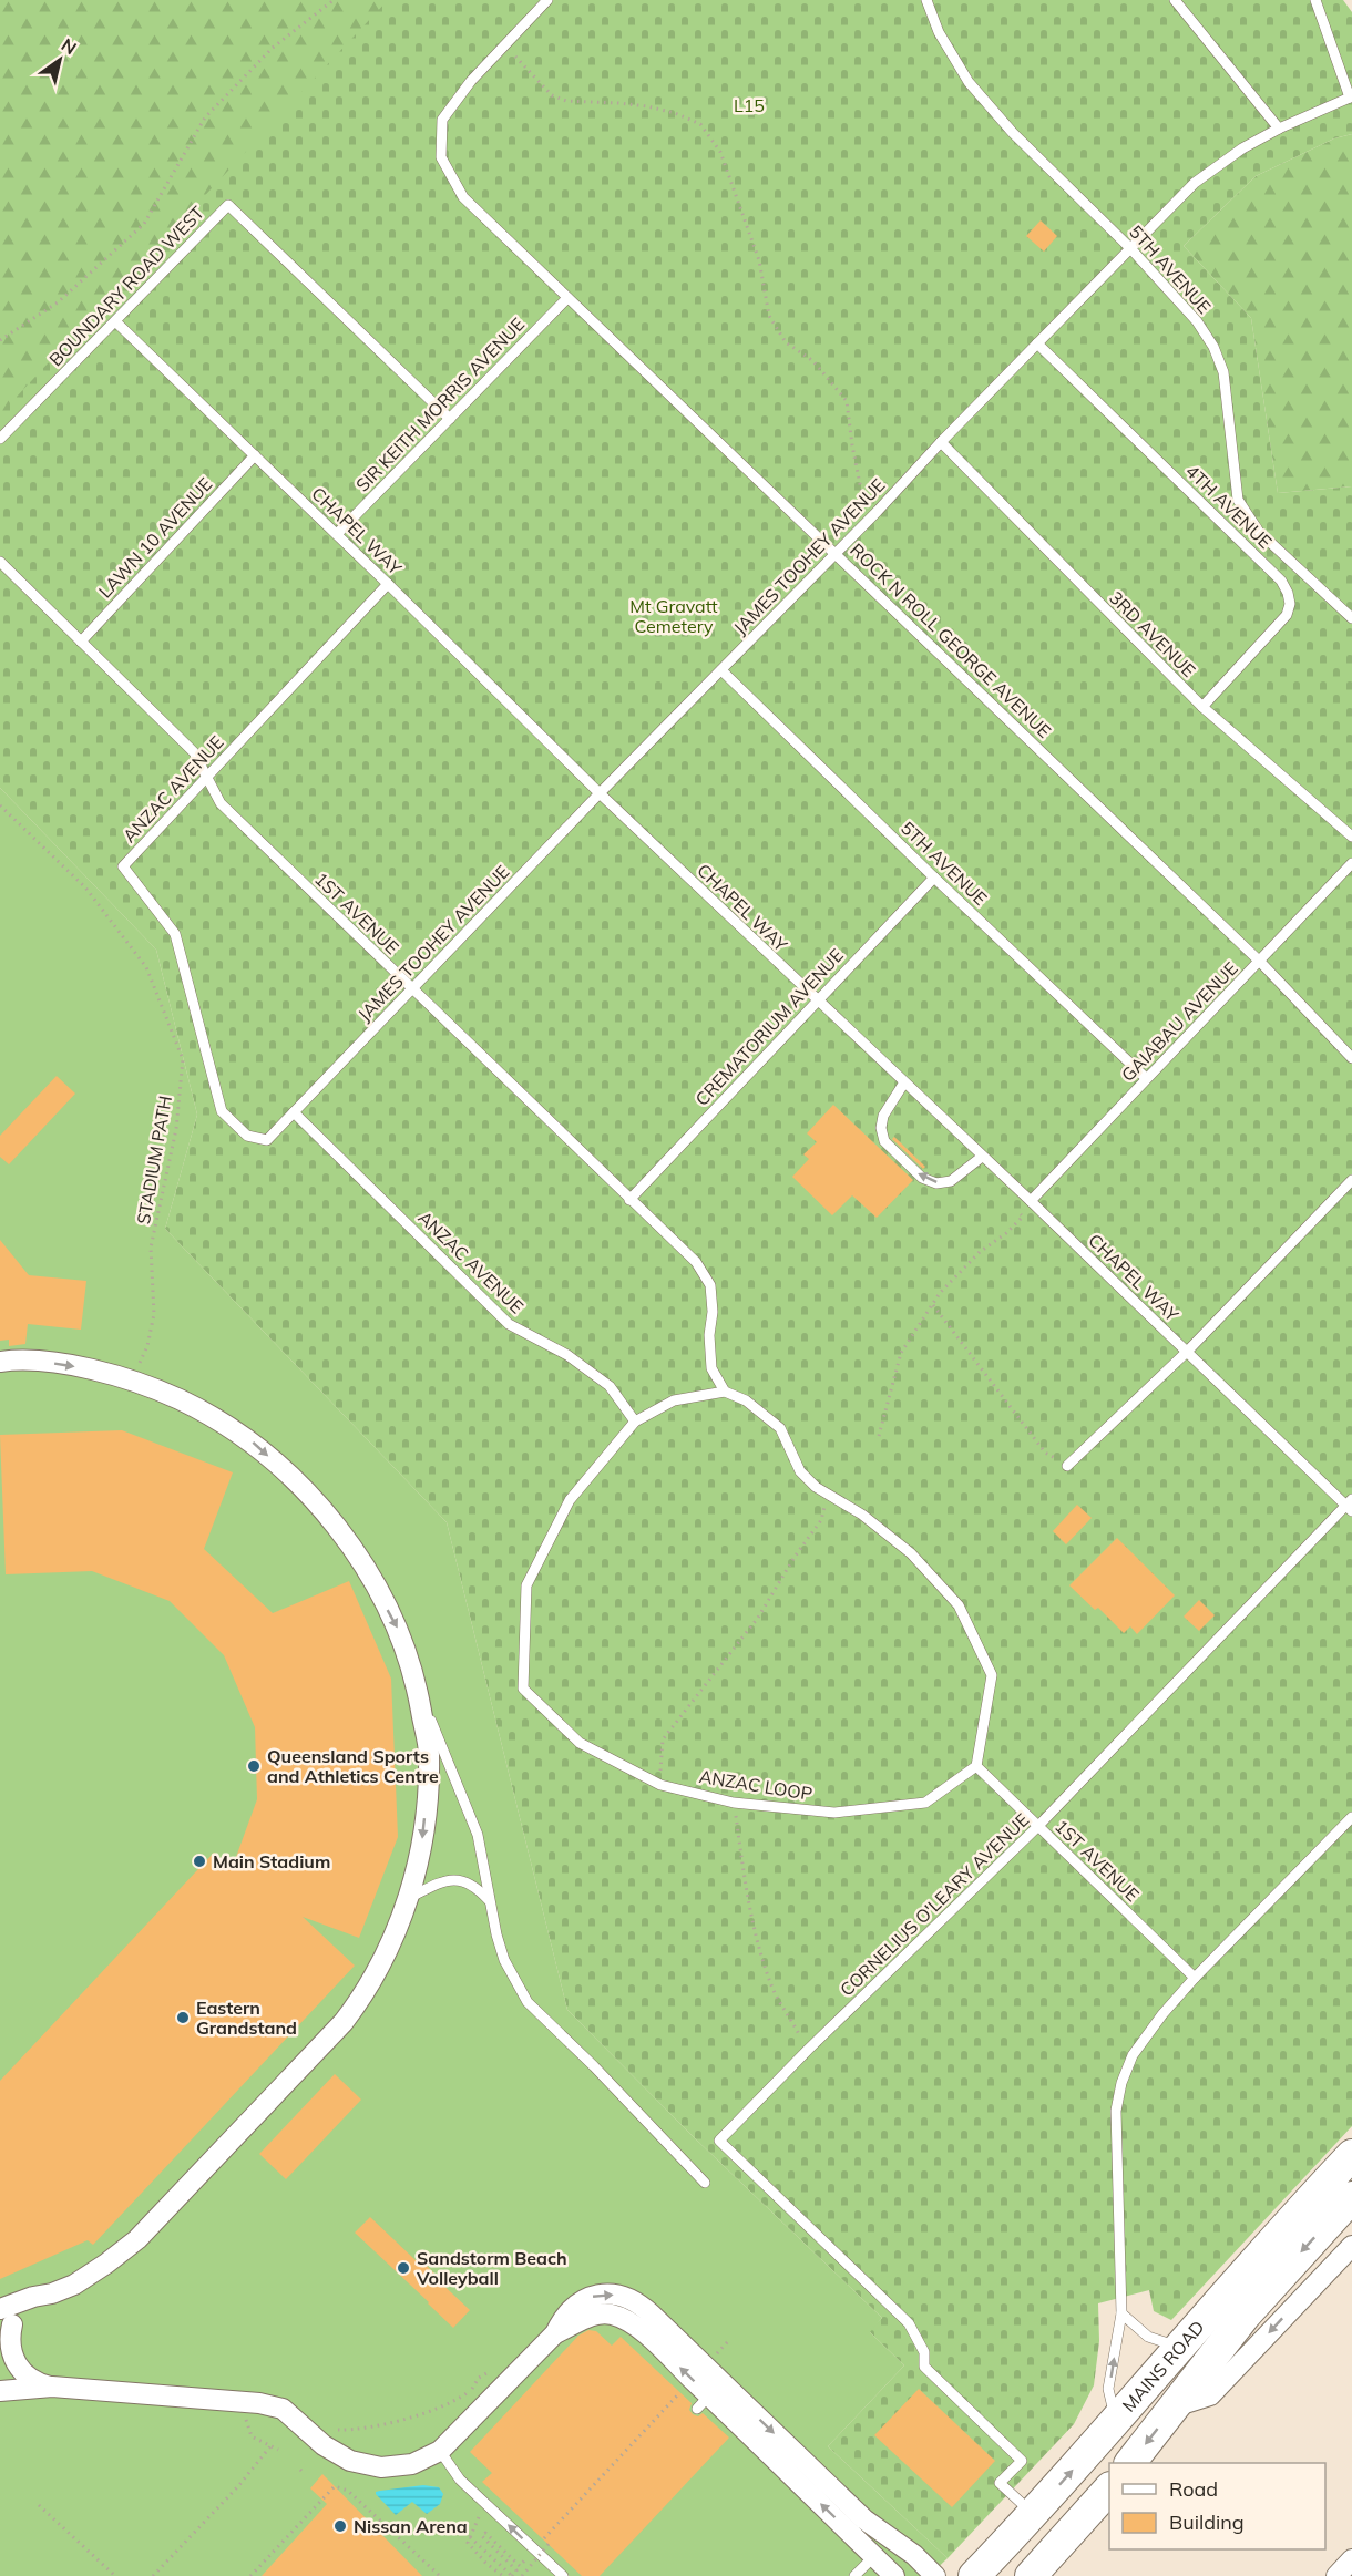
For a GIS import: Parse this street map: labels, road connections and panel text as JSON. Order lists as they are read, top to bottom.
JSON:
{
  "streets": {
    "main road": ["MAINS ROAD"],
    "lane": [
      "5TH AVENUE",
      "BOUNDARY ROAD WEST",
      "SIR KEITH MORRIS AVENUE",
      "4TH AVENUE",
      "CHAPEL WAY",
      "LAWN 10 AVENUE",
      "JAMES TOOHEY AVENUE",
      "3RD AVENUE",
      "ROCK N ROLL GEORGE AVENUE",
      "ANZAC AVENUE",
      "1ST AVENUE",
      "GAIABAU AVENUE",
      "CREMATORIUM AVENUE",
      "ANZAC LOOP",
      "CORNELIUS O'LEARY AVENUE"
    ],
    "path": ["STADIUM PATH"]
  },
  "crossings": [
    ["5TH AVENUE", "JAMES TOOHEY AVENUE"],
    ["5TH AVENUE", "GAIABAU AVENUE"],
    ["5TH AVENUE", "CREMATORIUM AVENUE"],
    ["BOUNDARY ROAD WEST", "SIR KEITH MORRIS AVENUE"],
    ["BOUNDARY ROAD WEST", "CHAPEL WAY"],
    ["SIR KEITH MORRIS AVENUE", "CHAPEL WAY"],
    ["SIR KEITH MORRIS AVENUE", "ROCK N ROLL GEORGE AVENUE"],
    ["4TH AVENUE", "JAMES TOOHEY AVENUE"],
    ["4TH AVENUE", "3RD AVENUE"],
    ["CHAPEL WAY", "LAWN 10 AVENUE"],
    ["CHAPEL WAY", "JAMES TOOHEY AVENUE"],
    ["CHAPEL WAY", "ANZAC AVENUE"],
    ["CHAPEL WAY", "GAIABAU AVENUE"],
    ["CHAPEL WAY", "CREMATORIUM AVENUE"],
    ["CHAPEL WAY", "CORNELIUS O'LEARY AVENUE"],
    ["LAWN 10 AVENUE", "1ST AVENUE"],
    ["JAMES TOOHEY AVENUE", "3RD AVENUE"],
    ["JAMES TOOHEY AVENUE", "ROCK N ROLL GEORGE AVENUE"],
    ["JAMES TOOHEY AVENUE", "ANZAC AVENUE"],
    ["JAMES TOOHEY AVENUE", "1ST AVENUE"],
    ["ROCK N ROLL GEORGE AVENUE", "GAIABAU AVENUE"],
    ["ANZAC AVENUE", "1ST AVENUE"],
    ["ANZAC AVENUE", "ANZAC LOOP"],
    ["1ST AVENUE", "CREMATORIUM AVENUE"],
    ["1ST AVENUE", "ANZAC LOOP"],
    ["1ST AVENUE", "CORNELIUS O'LEARY AVENUE"],
    ["CORNELIUS O'LEARY AVENUE", "MAINS ROAD"]
  ],
  "parks": ["L15", "Mt Gravatt Cemetery"],
  "places": [
    "Queensland Sports and Athletics Centre",
    "Main Stadium",
    "Eastern Grandstand",
    "Sandstorm Beach Volleyball",
    "Nissan Arena"
  ],
  "legend": ["Road", "Building"],
  "north": "top right"
}
